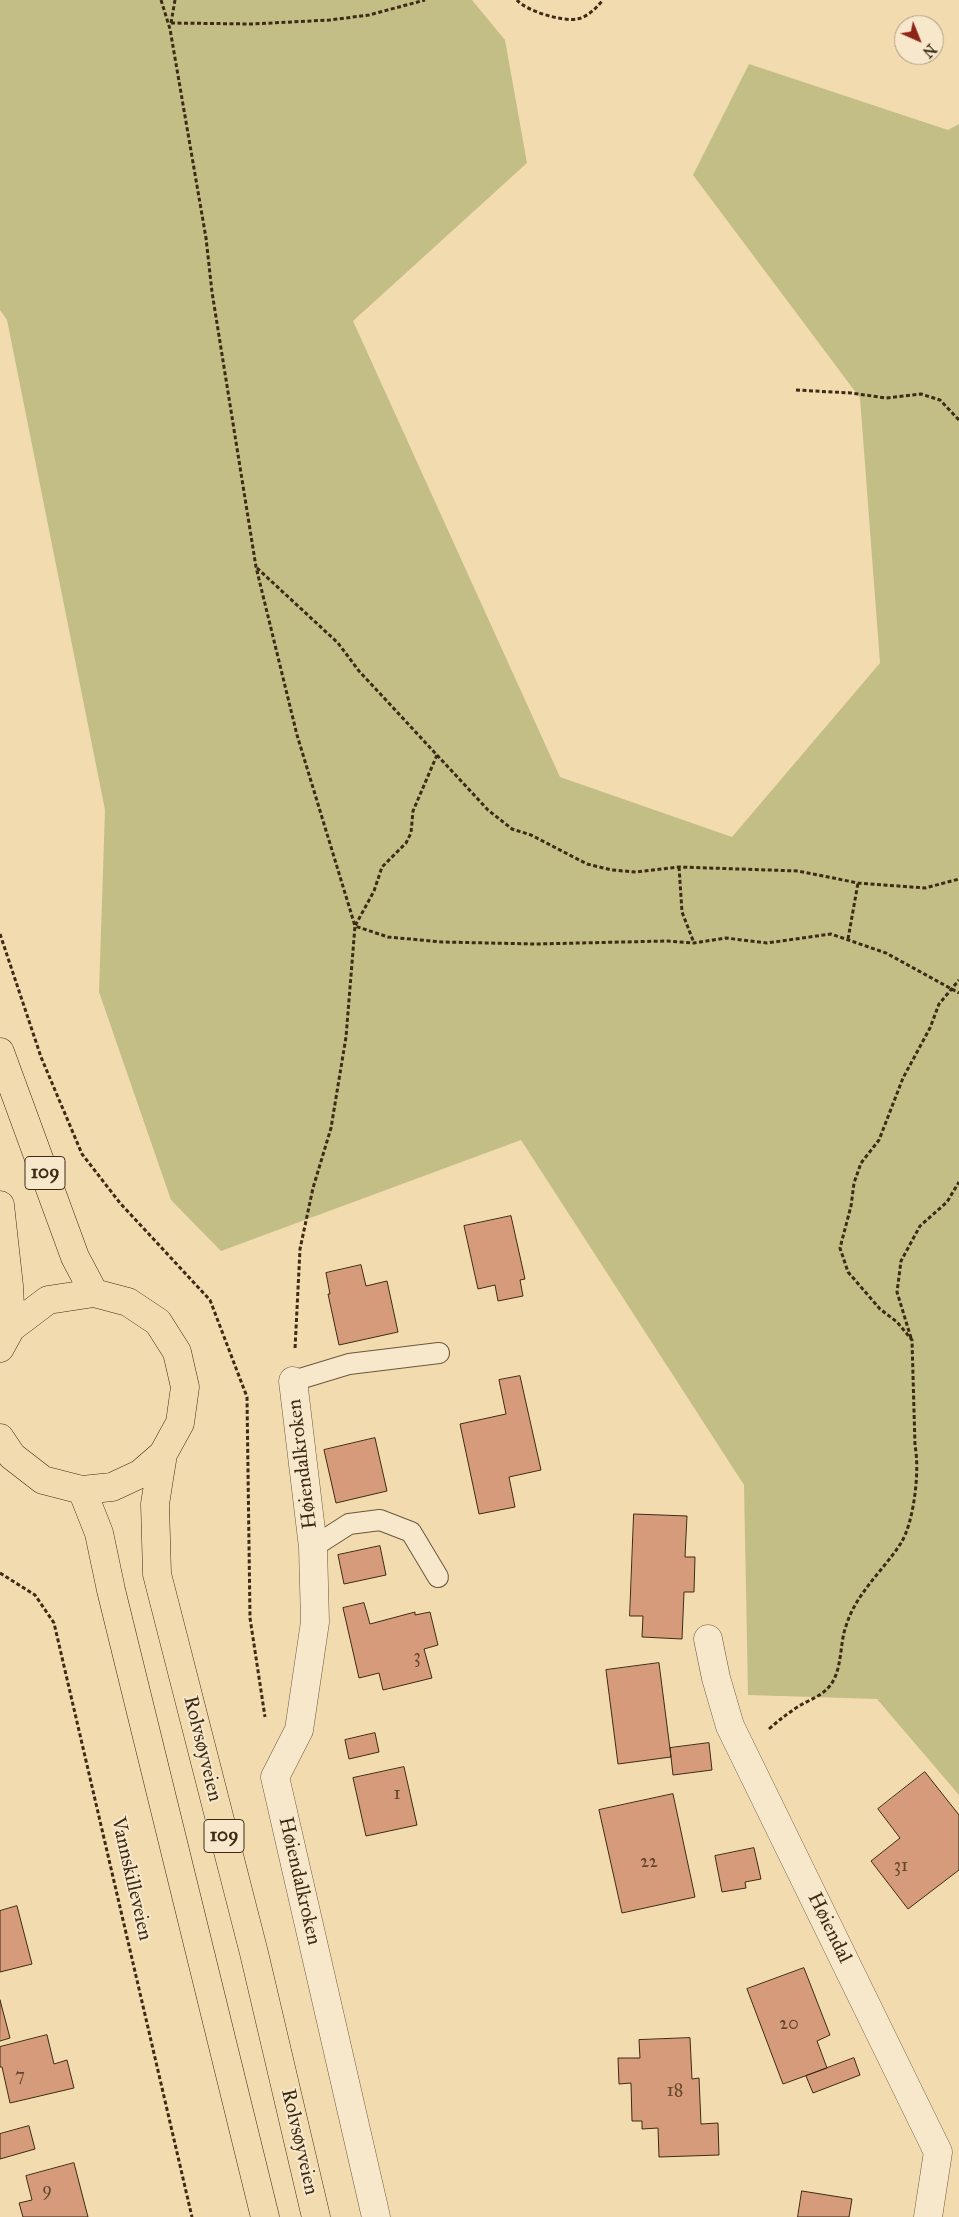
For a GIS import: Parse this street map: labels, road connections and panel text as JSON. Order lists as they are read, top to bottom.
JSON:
{
  "streets": {
    "main road": ["109", "Rolvsøyveien"],
    "street": ["Høiendalkroken", "Høiendal"],
    "path": ["Vannskilleveien"]
  },
  "crossings": [
    ["109", "Rolvsøyveien"]
  ],
  "house_numbers": [
    "3",
    "1",
    "22",
    "31",
    "20",
    "7",
    "18",
    "9"
  ],
  "north": "bottom right"
}
